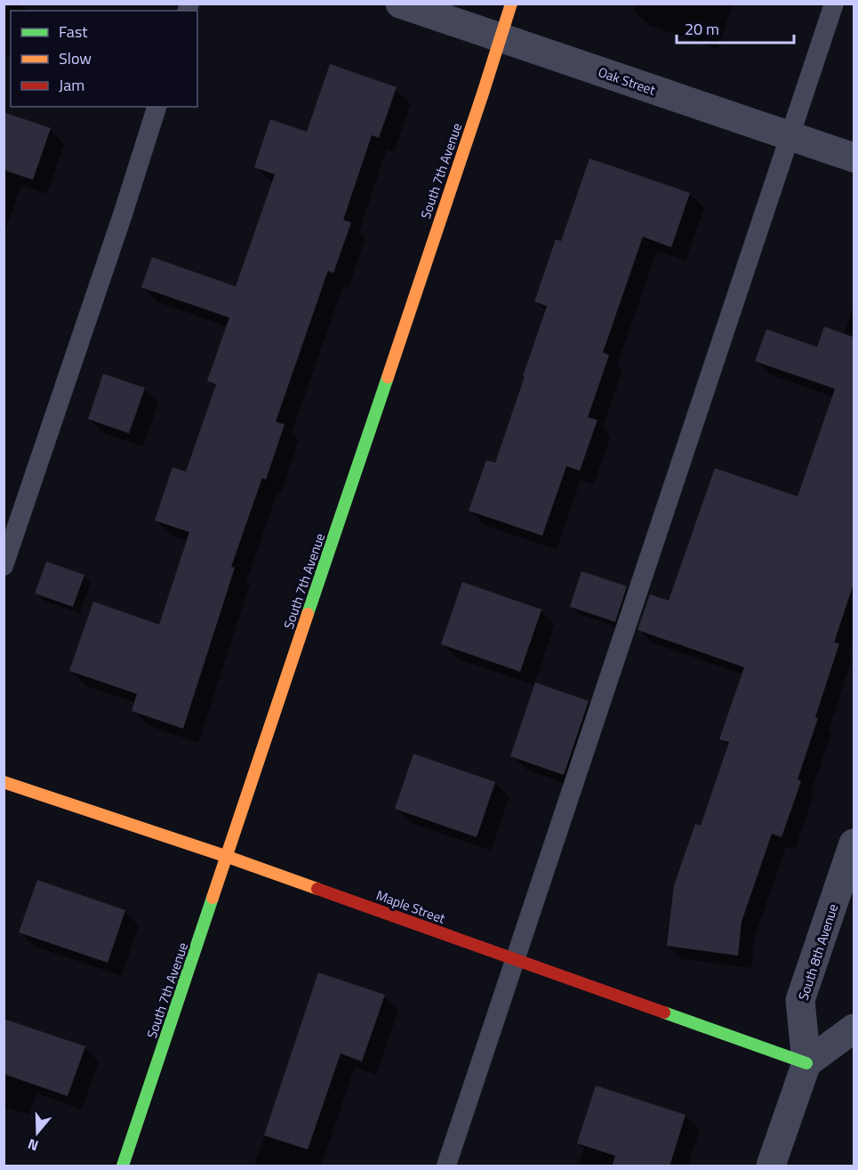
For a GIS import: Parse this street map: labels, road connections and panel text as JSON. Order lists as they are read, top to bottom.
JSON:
{
  "streets": {
    "street": [
      "Oak Street",
      "South 7th Avenue",
      "Maple Street",
      "South 8th Avenue"
    ]
  },
  "crossings": [
    ["Oak Street", "South 7th Avenue"],
    ["South 7th Avenue", "Maple Street"],
    ["Maple Street", "South 8th Avenue"]
  ],
  "legend": ["Fast", "Slow", "Jam"],
  "scale_bar": "20 m",
  "north": "bottom"
}
